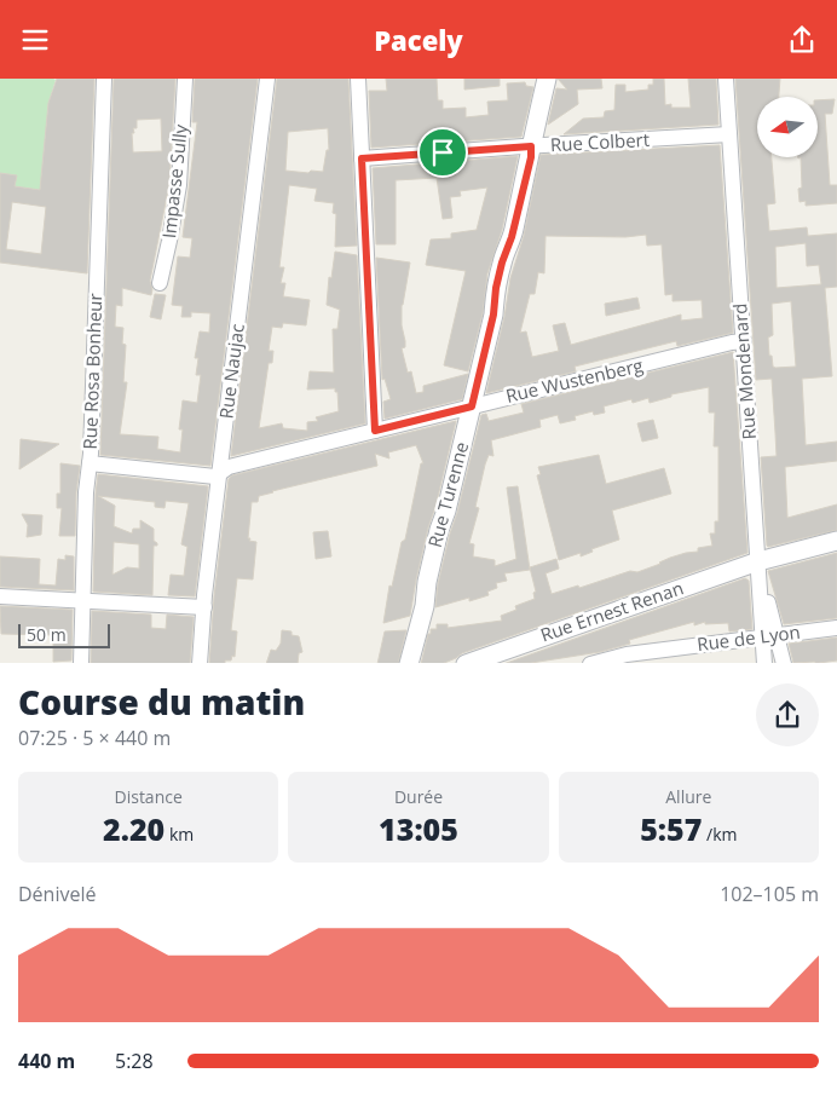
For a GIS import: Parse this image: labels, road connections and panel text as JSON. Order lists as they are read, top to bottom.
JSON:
{
  "streets": {
    "street": [
      "Rue Colbert",
      "Impasse Sully",
      "Rue Rosa Bonheur",
      "Rue Naujac",
      "Rue Mondenard",
      "Rue Wustenberg",
      "Rue Turenne",
      "Rue Ernest Renan",
      "Rue de Lyon"
    ]
  },
  "crossings": [
    ["Rue Colbert", "Rue Mondenard"],
    ["Rue Colbert", "Rue Turenne"],
    ["Rue Rosa Bonheur", "Rue Wustenberg"],
    ["Rue Naujac", "Rue Wustenberg"],
    ["Rue Mondenard", "Rue Wustenberg"],
    ["Rue Mondenard", "Rue Ernest Renan"],
    ["Rue Mondenard", "Rue de Lyon"],
    ["Rue Wustenberg", "Rue Turenne"]
  ],
  "scale_bar": "50 m",
  "north": "left",
  "page": {
    "header": "Pacely",
    "scale": "50 m",
    "heading": ["Course du matin", "07:25 · 5 × 440 m"],
    "stats": [
      ["Distance", "2.20 km"],
      ["Durée", "13:05"],
      ["Allure", "5:57 /km"]
    ],
    "chart": ["Dénivelé", "102–105 m"],
    "list": [
      {
        "name": "440 m",
        "note": "5:28"
      }
    ]
  }
}
